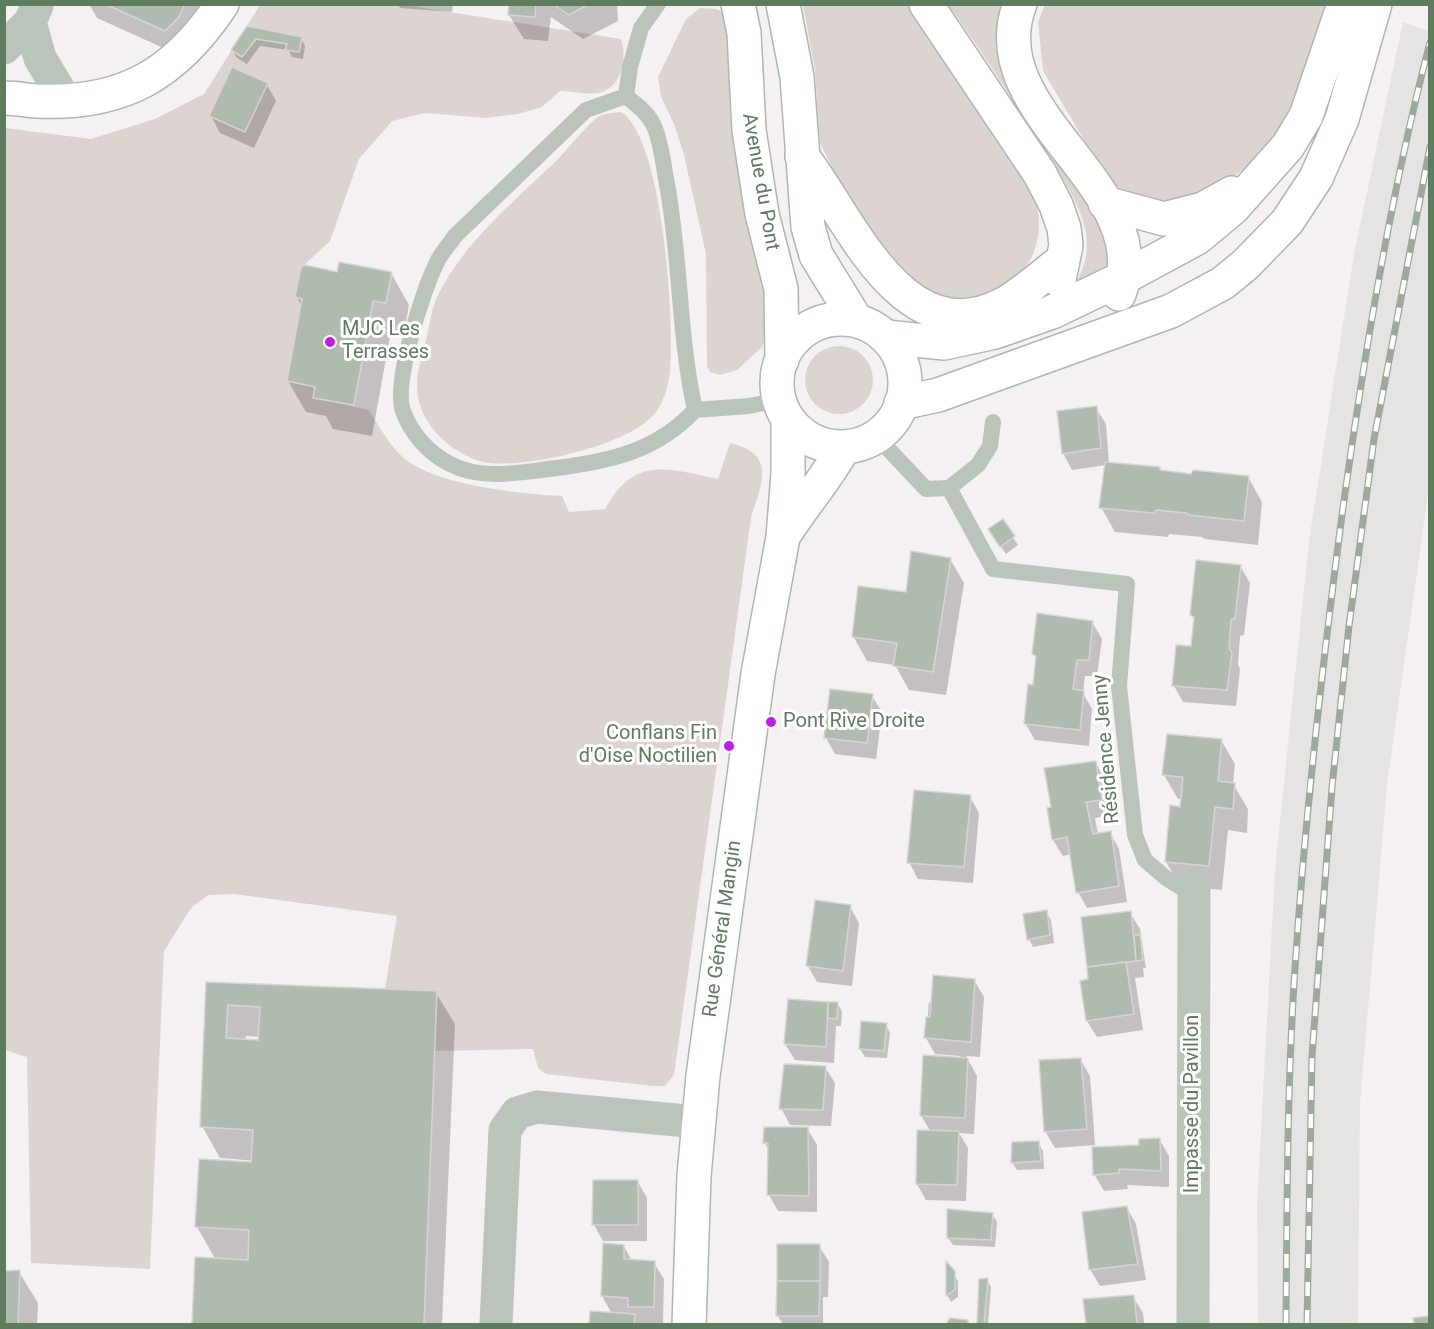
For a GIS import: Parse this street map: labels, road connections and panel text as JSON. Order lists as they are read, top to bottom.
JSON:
{
  "streets": {
    "main road": ["Avenue du Pont", "Rue Général Mangin"],
    "street": ["Impasse du Pavillon"],
    "lane": ["Résidence Jenny"]
  },
  "crossings": [
    ["Avenue du Pont", "Rue Général Mangin"],
    ["Résidence Jenny", "Impasse du Pavillon"]
  ],
  "places": ["MJC Les Terrasses", "Pont Rive Droite", "Conflans Fin d'Oise Noctilien"]
}
